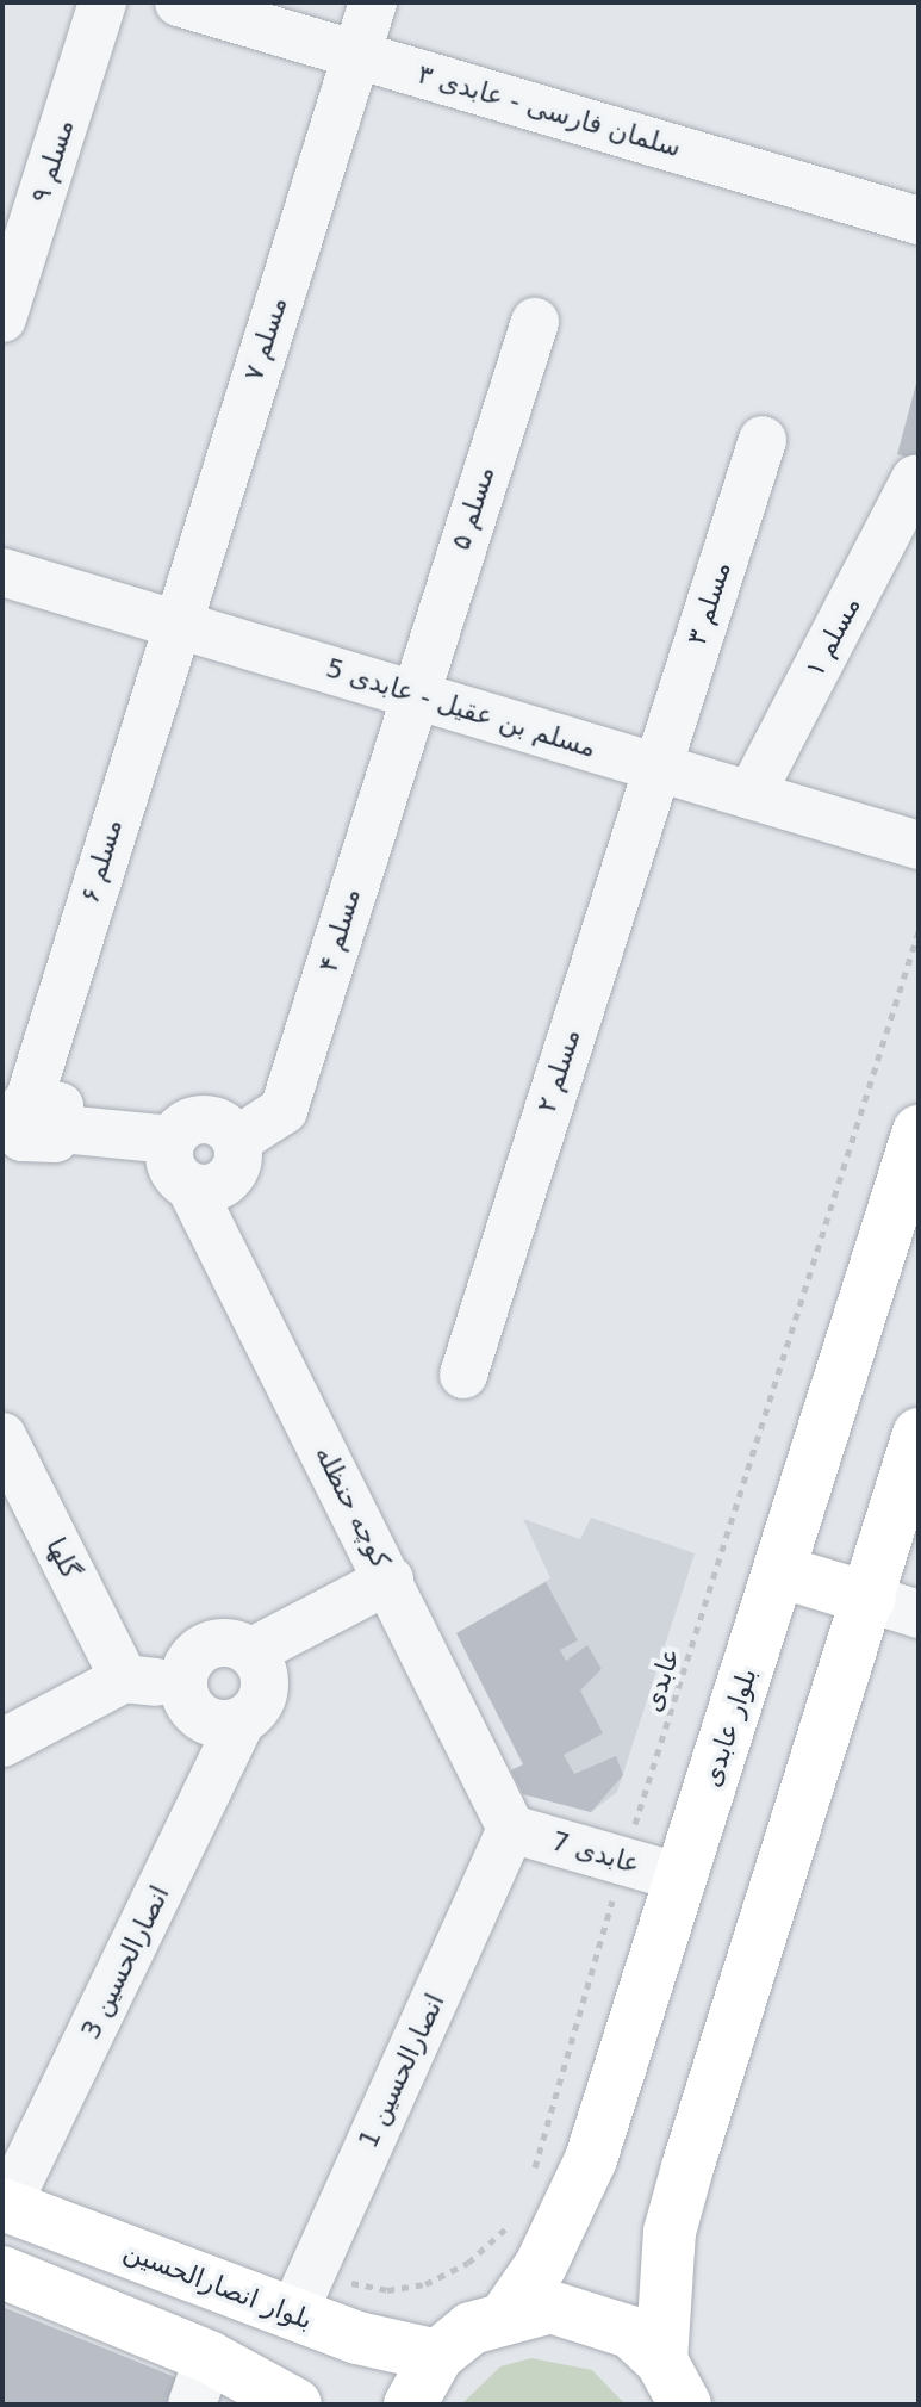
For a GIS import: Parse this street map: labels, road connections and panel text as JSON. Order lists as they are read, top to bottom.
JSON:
{
  "streets": {
    "main road": ["بلوار عابدی", "بلوار انصارالحسین"],
    "street": [
      "سلمان فارسی - عابدی ۳",
      "مسلم ۹",
      "مسلم ۷",
      "مسلم ۵",
      "مسلم ۳",
      "مسلم ۱",
      "مسلم بن عقیل - عابدی 5",
      "مسلم ۶",
      "مسلم ۴",
      "مسلم ۲",
      "کوچه حنظله",
      "گلها",
      "عابدی 7",
      "انصارالحسین 3",
      "انصارالحسین 1"
    ],
    "path": ["عابدی"]
  },
  "crossings": [
    ["سلمان فارسی - عابدی ۳", "مسلم ۷"],
    ["مسلم ۷", "مسلم بن عقیل - عابدی 5"],
    ["مسلم ۷", "مسلم ۶"],
    ["مسلم ۵", "مسلم بن عقیل - عابدی 5"],
    ["مسلم ۵", "مسلم ۴"],
    ["مسلم ۳", "مسلم بن عقیل - عابدی 5"],
    ["مسلم ۳", "مسلم ۲"],
    ["مسلم ۱", "مسلم بن عقیل - عابدی 5"],
    ["مسلم بن عقیل - عابدی 5", "مسلم ۶"],
    ["مسلم بن عقیل - عابدی 5", "مسلم ۴"],
    ["مسلم بن عقیل - عابدی 5", "مسلم ۲"],
    ["مسلم ۶", "مسلم ۴"],
    ["مسلم ۶", "کوچه حنظله"],
    ["مسلم ۴", "کوچه حنظله"],
    ["کوچه حنظله", "عابدی 7"],
    ["کوچه حنظله", "انصارالحسین 1"],
    ["عابدی", "عابدی 7"],
    ["بلوار عابدی", "عابدی 7"],
    ["عابدی 7", "انصارالحسین 1"],
    ["انصارالحسین 3", "بلوار انصارالحسین"],
    ["انصارالحسین 1", "بلوار انصارالحسین"]
  ]
}
